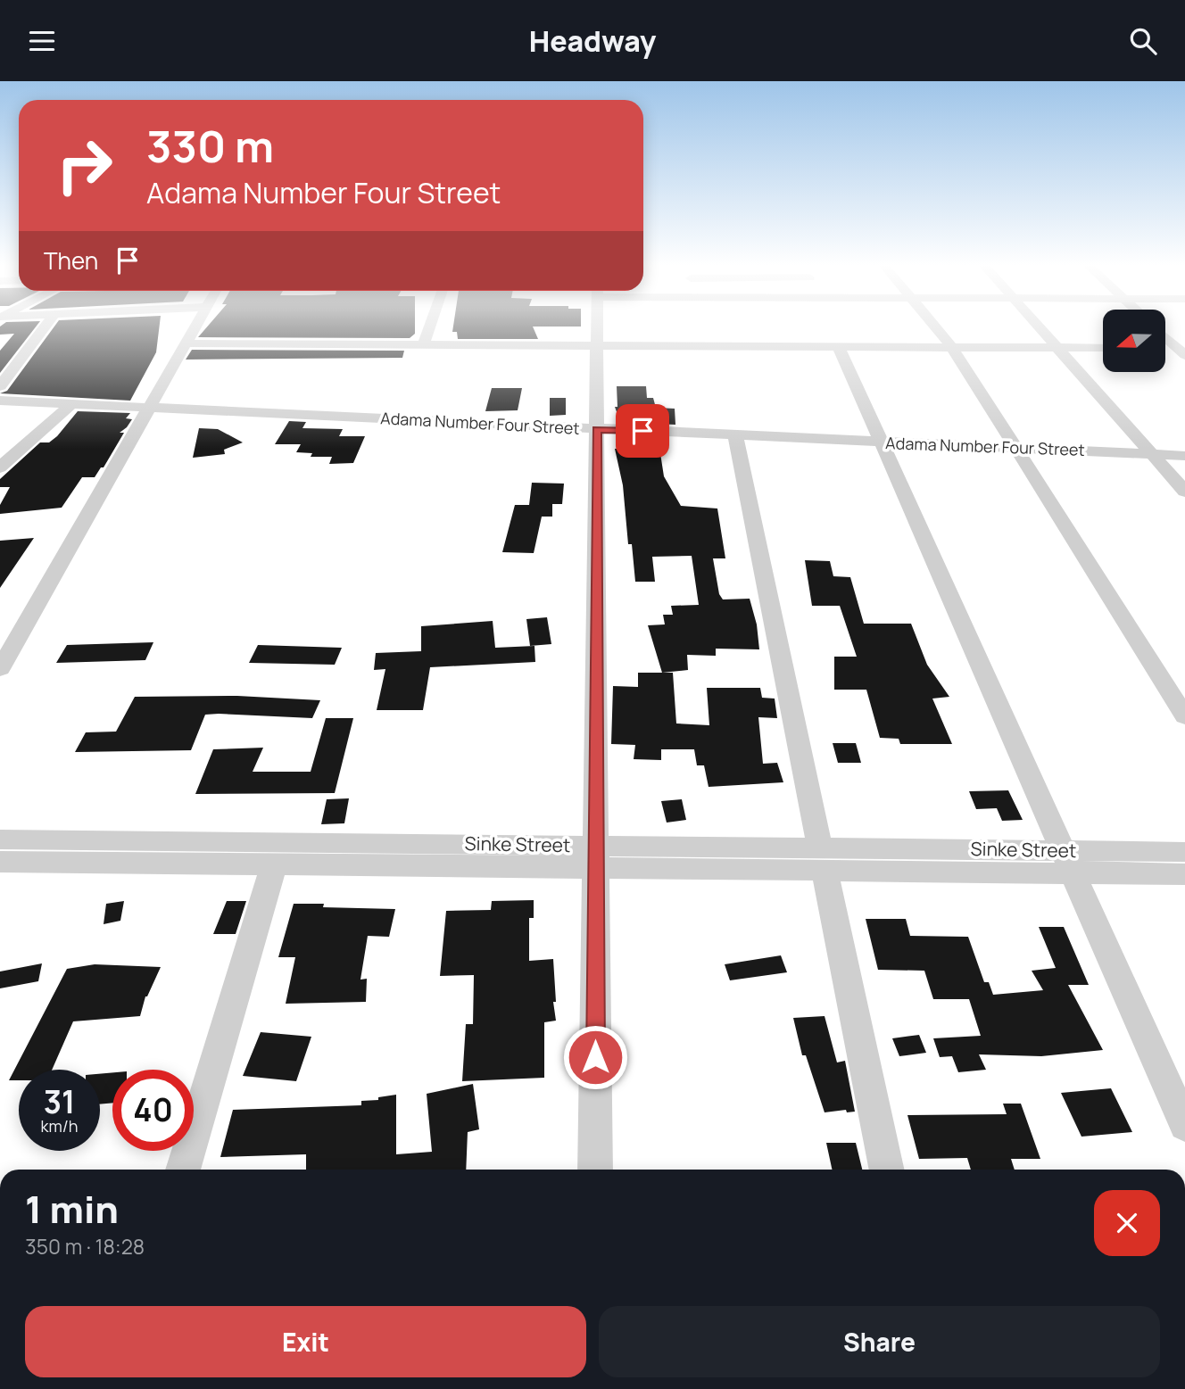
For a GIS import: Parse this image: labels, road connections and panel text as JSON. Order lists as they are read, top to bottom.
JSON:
{
  "streets": {
    "street": ["Adama Number Four Street", "Sinke Street"]
  },
  "north": "left",
  "page": {
    "header": "Headway",
    "turn": ["330 m", "Adama Number Four Street"],
    "then": "Then",
    "speed": "31 km/h",
    "limit": "40",
    "heading": ["1 min", "350 m · 18:28"],
    "buttons": ["Exit", "Share"]
  }
}
